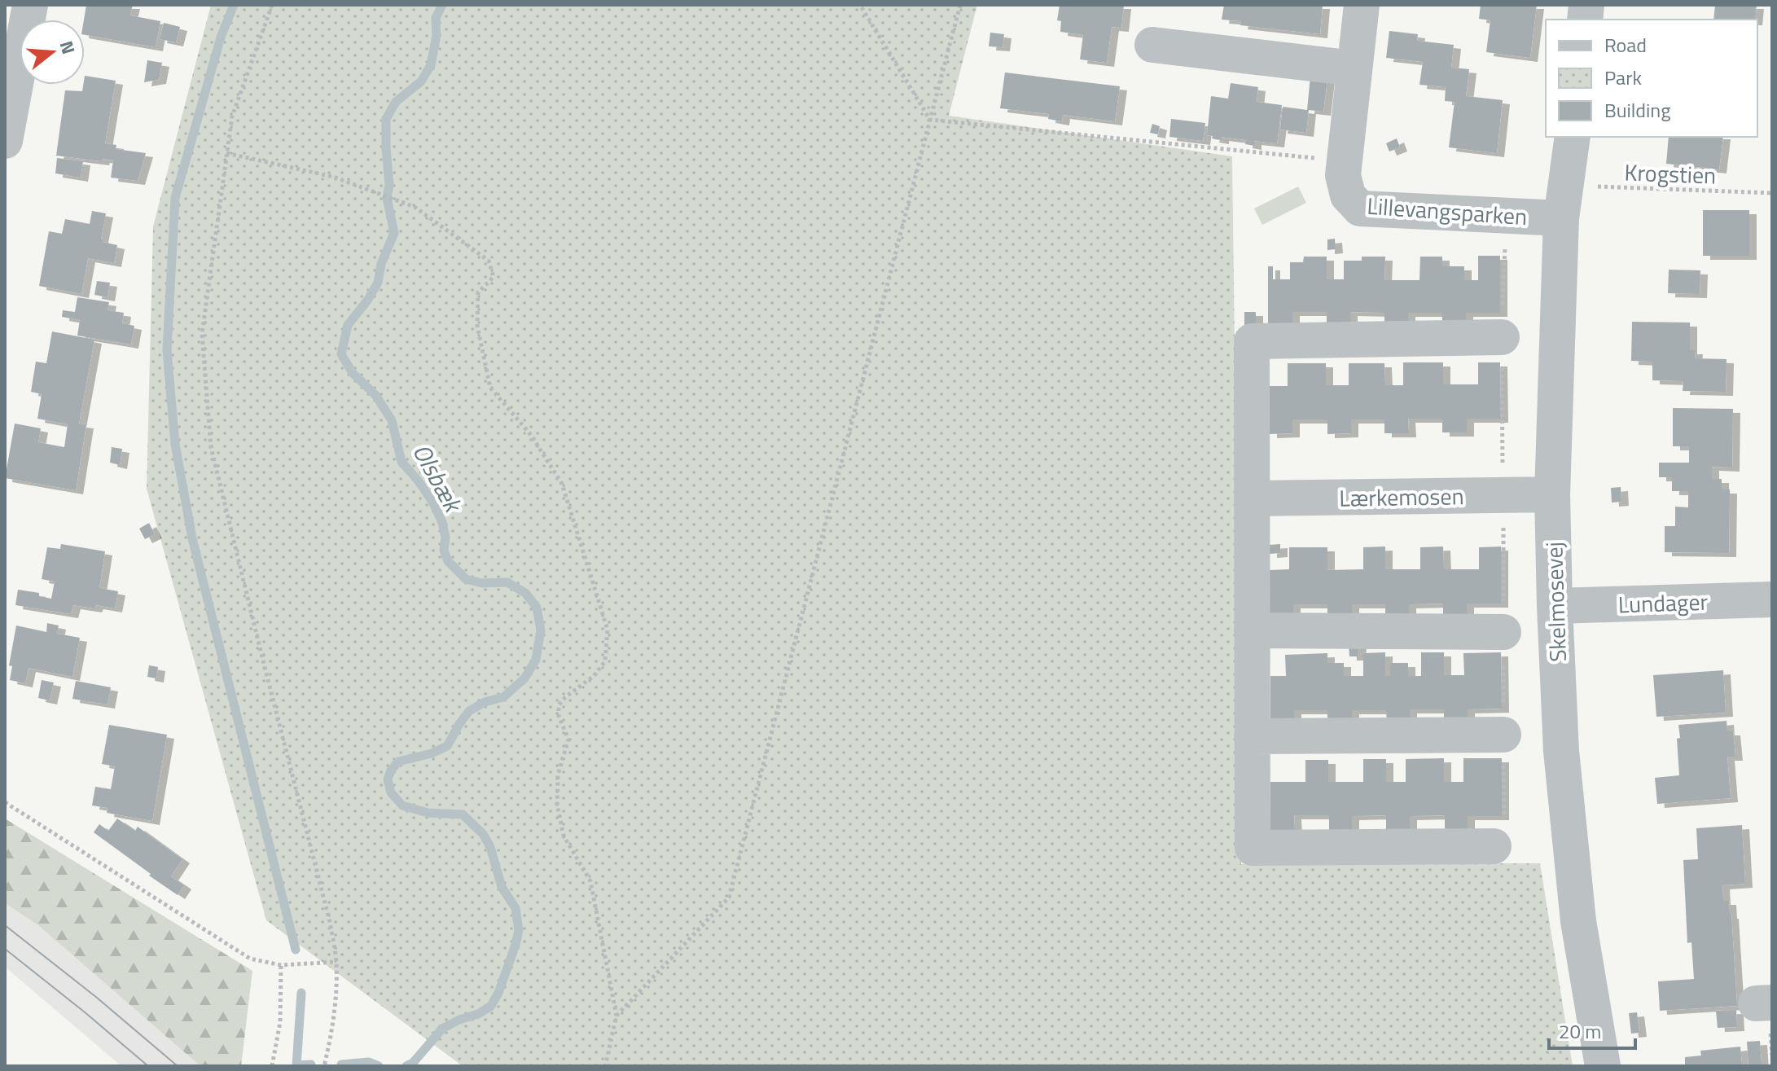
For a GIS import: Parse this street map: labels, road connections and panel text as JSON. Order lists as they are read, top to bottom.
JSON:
{
  "streets": {
    "street": [
      "Lillevangsparken",
      "Lærkemosen",
      "Skelmosevej",
      "Lundager"
    ],
    "path": ["Krogstien"]
  },
  "crossings": [
    ["Krogstien", "Lillevangsparken"],
    ["Krogstien", "Skelmosevej"],
    ["Lillevangsparken", "Skelmosevej"],
    ["Lærkemosen", "Skelmosevej"],
    ["Skelmosevej", "Lundager"]
  ],
  "water": ["Olsbæk"],
  "legend": ["Road", "Park", "Building"],
  "scale_bar": "20 m",
  "north": "right"
}
